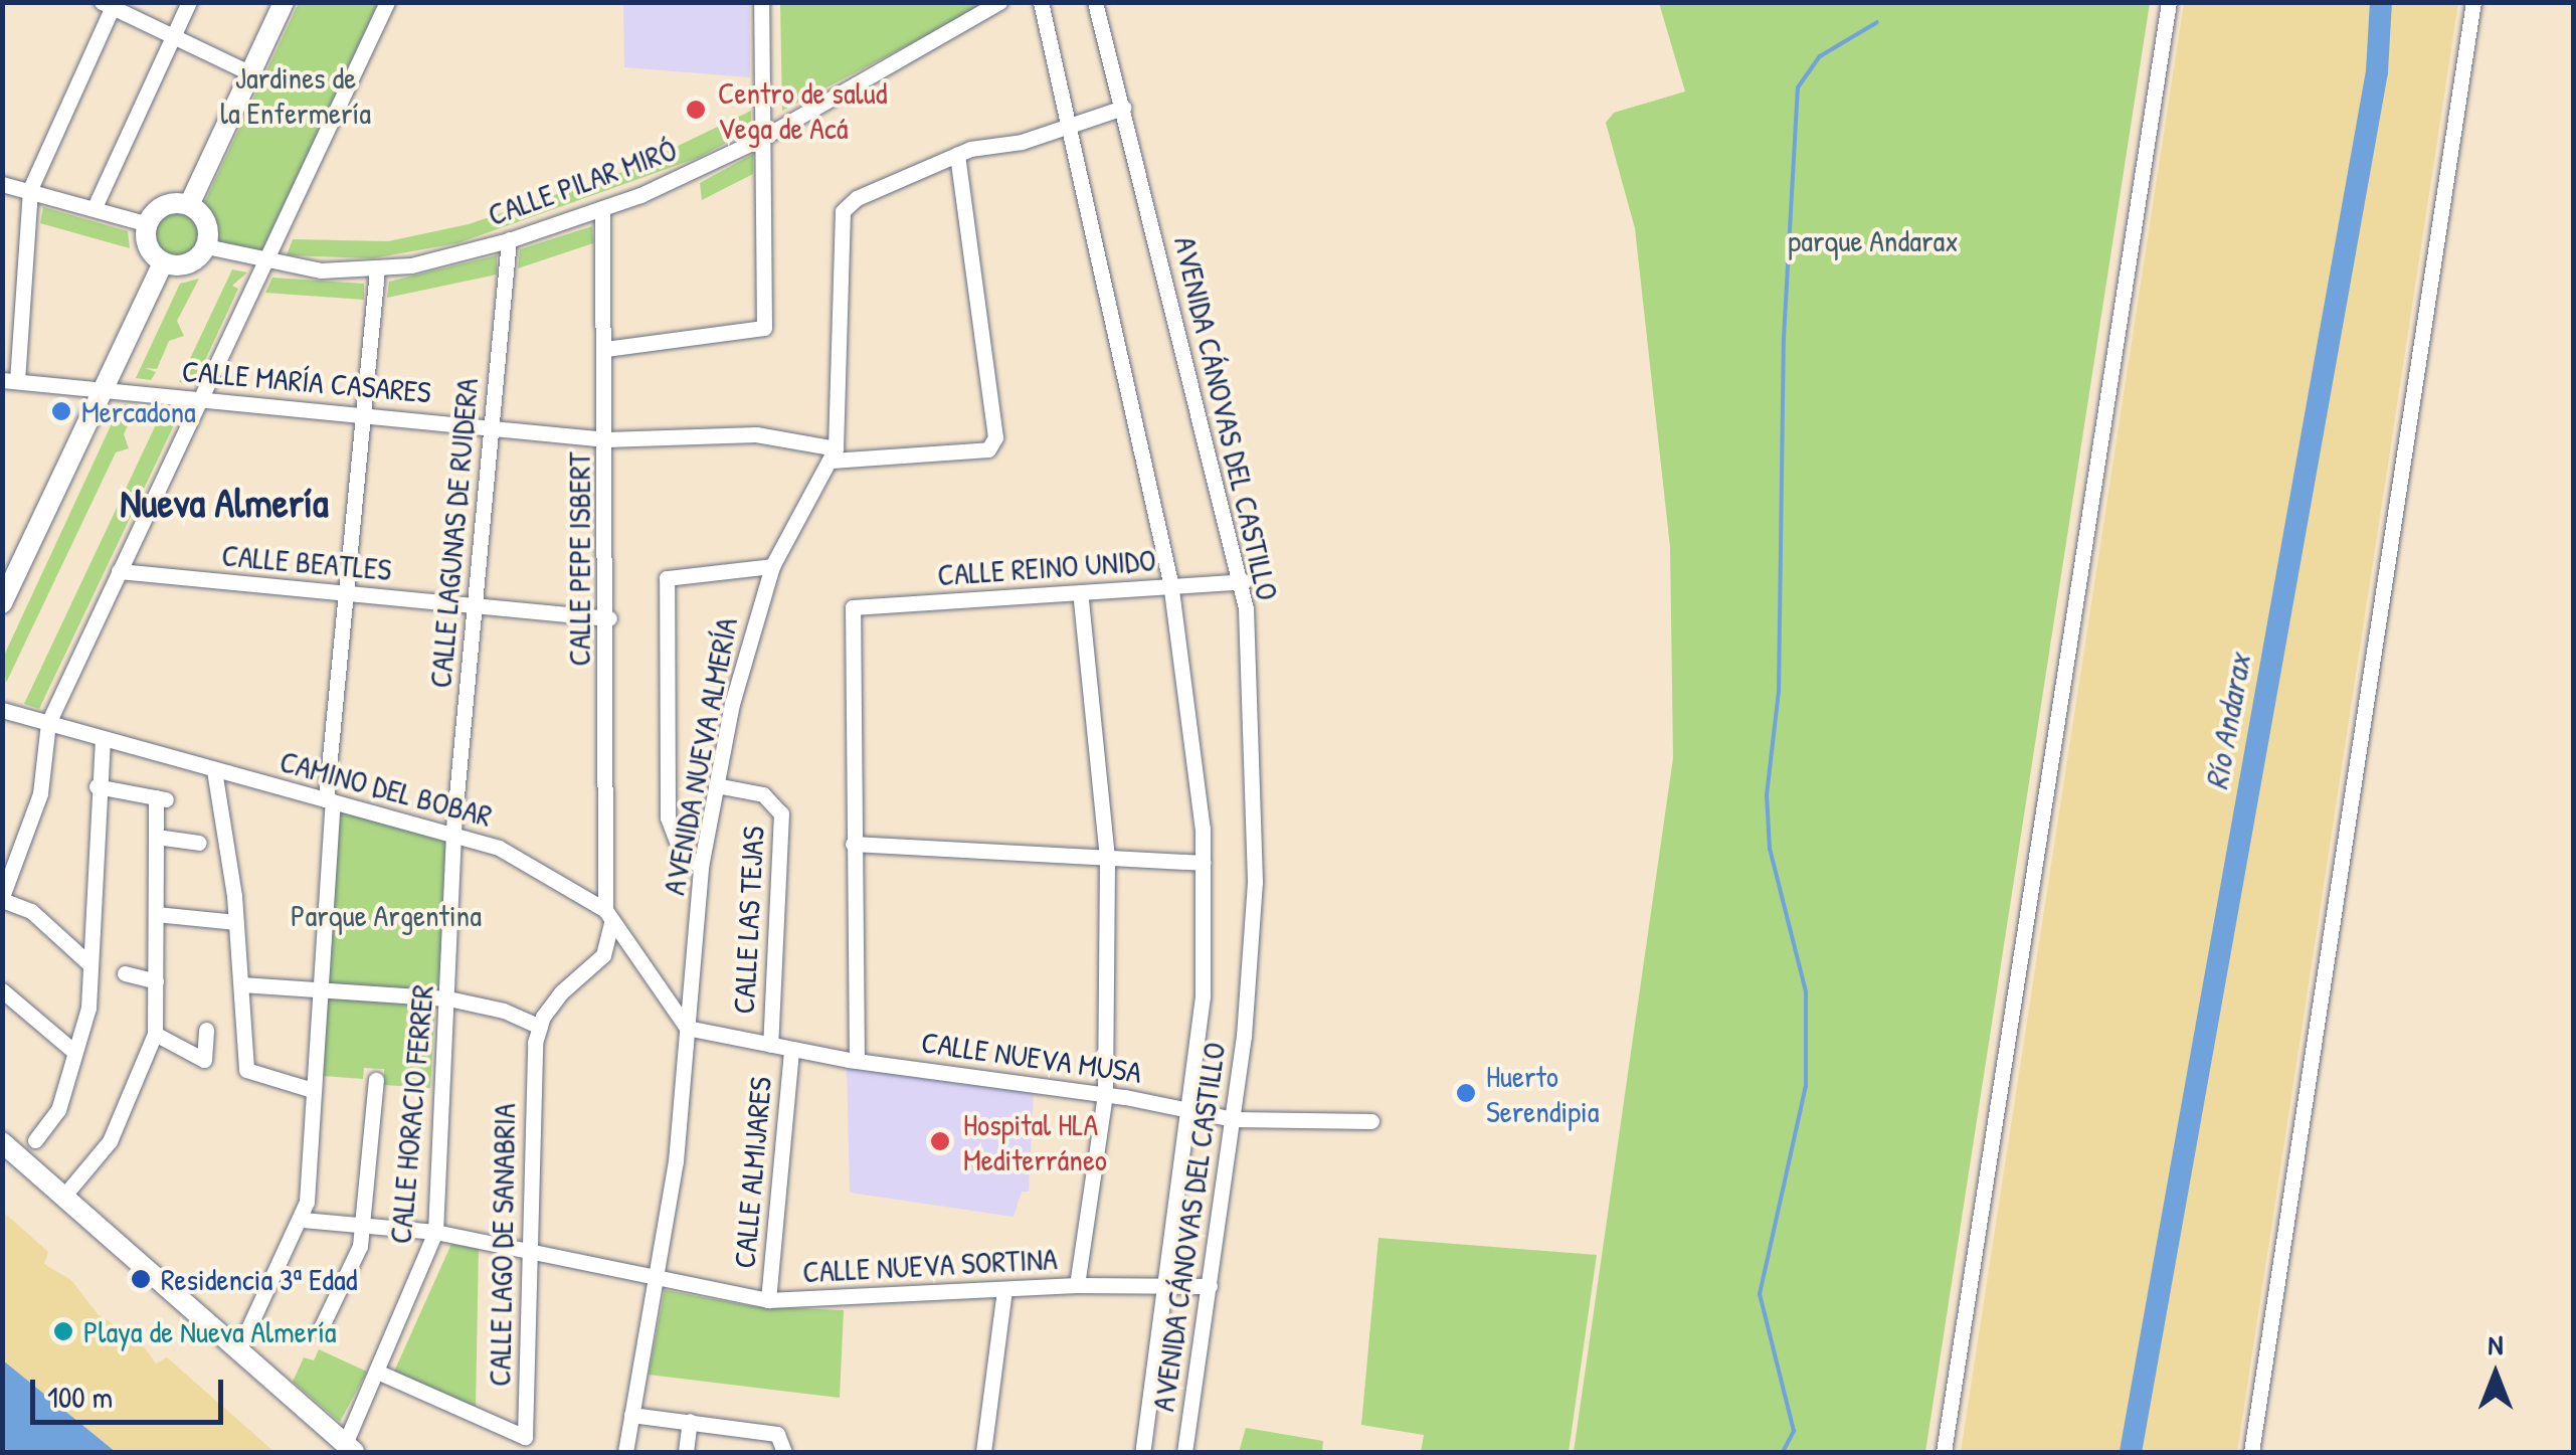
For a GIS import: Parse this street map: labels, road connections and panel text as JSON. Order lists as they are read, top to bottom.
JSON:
{
  "streets": {
    "street": [
      "CALLE PILAR MIRÓ",
      "CALLE MARÍA CASARES",
      "AVENIDA CÁNOVAS DEL CASTILLO",
      "CALLE LAGUNAS DE RUIDERA",
      "CALLE PEPE ISBERT",
      "CALLE BEATLES",
      "CALLE REINO UNIDO",
      "AVENIDA NUEVA ALMERÍA",
      "CAMINO DEL BOBAR",
      "CALLE LAS TEJAS",
      "CALLE NUEVA MUSA",
      "CALLE HORACIO FERRER",
      "CALLE ALMIJARES",
      "CALLE LAGO DE SANABRIA",
      "CALLE NUEVA SORTINA"
    ]
  },
  "crossings": [
    ["CALLE PILAR MIRÓ", "CALLE LAGUNAS DE RUIDERA"],
    ["CALLE PILAR MIRÓ", "CALLE PEPE ISBERT"],
    ["CALLE MARÍA CASARES", "CALLE LAGUNAS DE RUIDERA"],
    ["CALLE MARÍA CASARES", "CALLE PEPE ISBERT"],
    ["CALLE MARÍA CASARES", "AVENIDA NUEVA ALMERÍA"],
    ["AVENIDA CÁNOVAS DEL CASTILLO", "CALLE REINO UNIDO"],
    ["AVENIDA CÁNOVAS DEL CASTILLO", "AVENIDA NUEVA ALMERÍA"],
    ["AVENIDA CÁNOVAS DEL CASTILLO", "CALLE NUEVA MUSA"],
    ["AVENIDA CÁNOVAS DEL CASTILLO", "CALLE NUEVA SORTINA"],
    ["CALLE LAGUNAS DE RUIDERA", "CALLE BEATLES"],
    ["CALLE LAGUNAS DE RUIDERA", "CAMINO DEL BOBAR"],
    ["CALLE LAGUNAS DE RUIDERA", "CALLE HORACIO FERRER"],
    ["CALLE PEPE ISBERT", "CALLE BEATLES"],
    ["CALLE PEPE ISBERT", "CAMINO DEL BOBAR"],
    ["AVENIDA NUEVA ALMERÍA", "CAMINO DEL BOBAR"],
    ["AVENIDA NUEVA ALMERÍA", "CALLE LAS TEJAS"],
    ["AVENIDA NUEVA ALMERÍA", "CALLE NUEVA MUSA"],
    ["AVENIDA NUEVA ALMERÍA", "CALLE NUEVA SORTINA"],
    ["CAMINO DEL BOBAR", "CALLE NUEVA MUSA"],
    ["CAMINO DEL BOBAR", "CALLE HORACIO FERRER"],
    ["CALLE LAS TEJAS", "CALLE NUEVA MUSA"],
    ["CALLE NUEVA MUSA", "CALLE ALMIJARES"],
    ["CALLE HORACIO FERRER", "CALLE LAGO DE SANABRIA"],
    ["CALLE HORACIO FERRER", "CALLE NUEVA SORTINA"],
    ["CALLE ALMIJARES", "CALLE NUEVA SORTINA"],
    ["CALLE LAGO DE SANABRIA", "CALLE NUEVA SORTINA"]
  ],
  "districts": ["Nueva Almería"],
  "water": ["Río Andarax"],
  "parks": ["Jardines de la Enfermería", "parque Andarax", "Parque Argentina"],
  "places": [
    "Centro de salud Vega de Acá",
    "Mercadona",
    "Huerto Serendipia",
    "Hospital HLA Mediterráneo",
    "Residencia 3ª Edad",
    "Playa de Nueva Almería"
  ],
  "scale_bar": "100 m",
  "north": "top"
}
